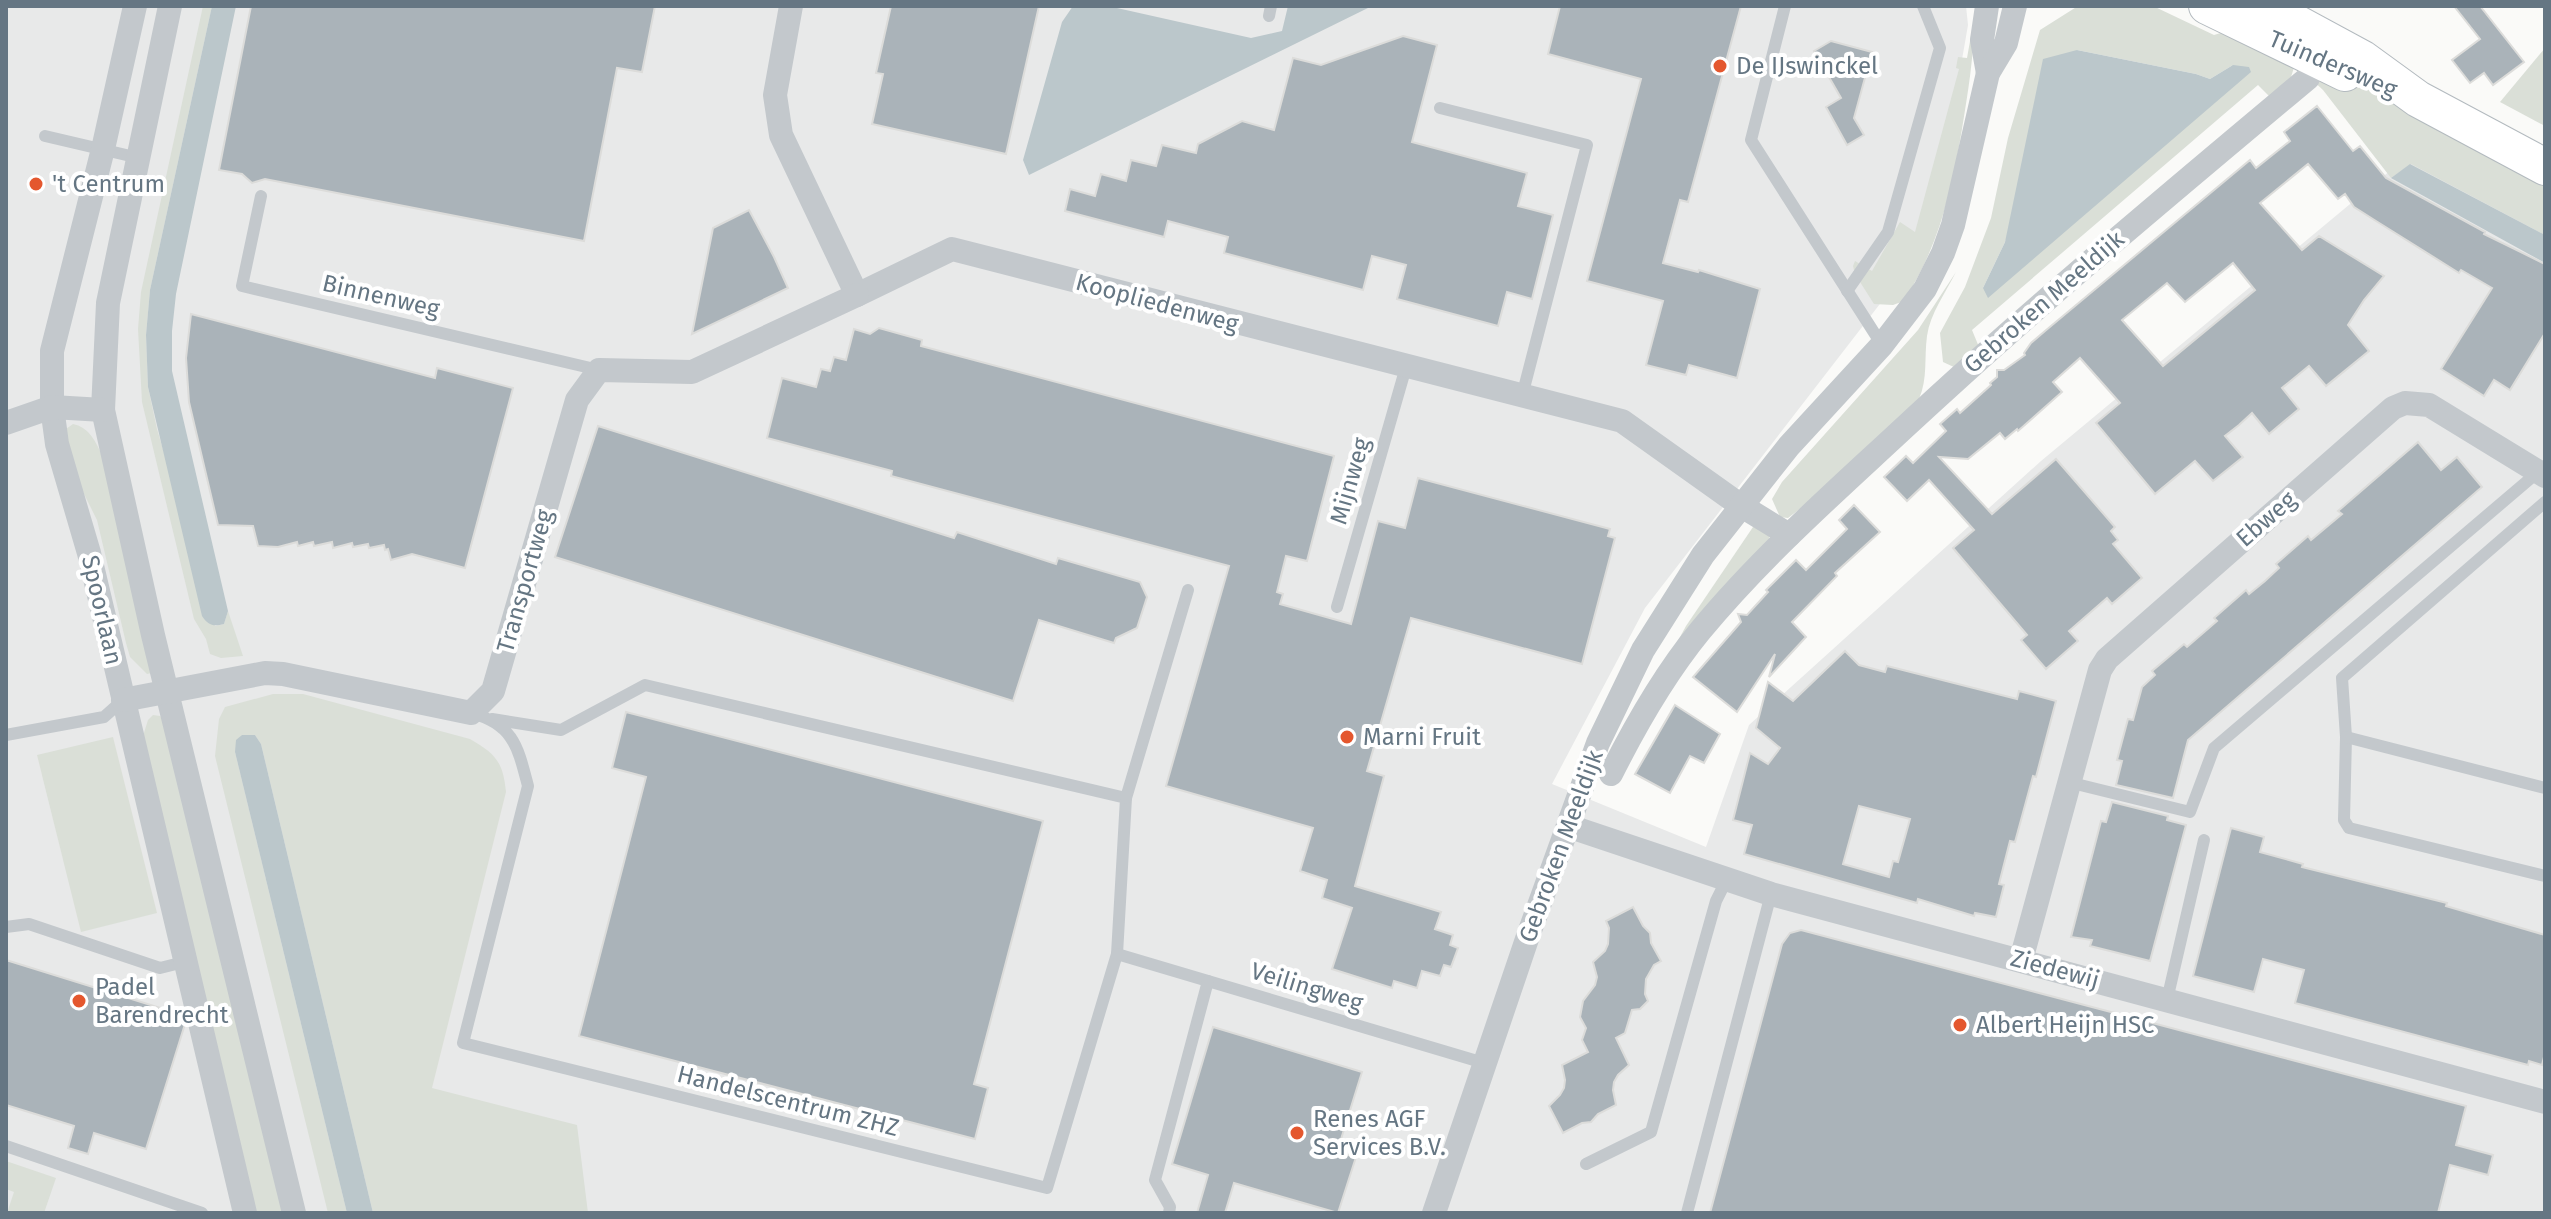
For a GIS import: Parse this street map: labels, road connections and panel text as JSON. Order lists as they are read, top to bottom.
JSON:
{
  "streets": {
    "main road": ["Tuindersweg"],
    "street": [
      "Gebroken Meeldijk",
      "Koopliedenweg",
      "Ebweg",
      "Transportweg",
      "Spoorlaan",
      "Ziedewij"
    ],
    "lane": [
      "Binnenweg",
      "Mijnweg",
      "Veilingweg",
      "Handelscentrum ZHZ"
    ]
  },
  "crossings": [
    ["Binnenweg", "Transportweg"],
    ["Gebroken Meeldijk", "Koopliedenweg"],
    ["Gebroken Meeldijk", "Ziedewij"],
    ["Gebroken Meeldijk", "Veilingweg"],
    ["Koopliedenweg", "Mijnweg"],
    ["Ebweg", "Ziedewij"],
    ["Transportweg", "Handelscentrum ZHZ"],
    ["Veilingweg", "Handelscentrum ZHZ"]
  ],
  "places": [
    "De IJswinckel",
    "'t Centrum",
    "Marni Fruit",
    "Padel Barendrecht",
    "Albert Heijn HSC",
    "Renes AGF Services B.V."
  ]
}
